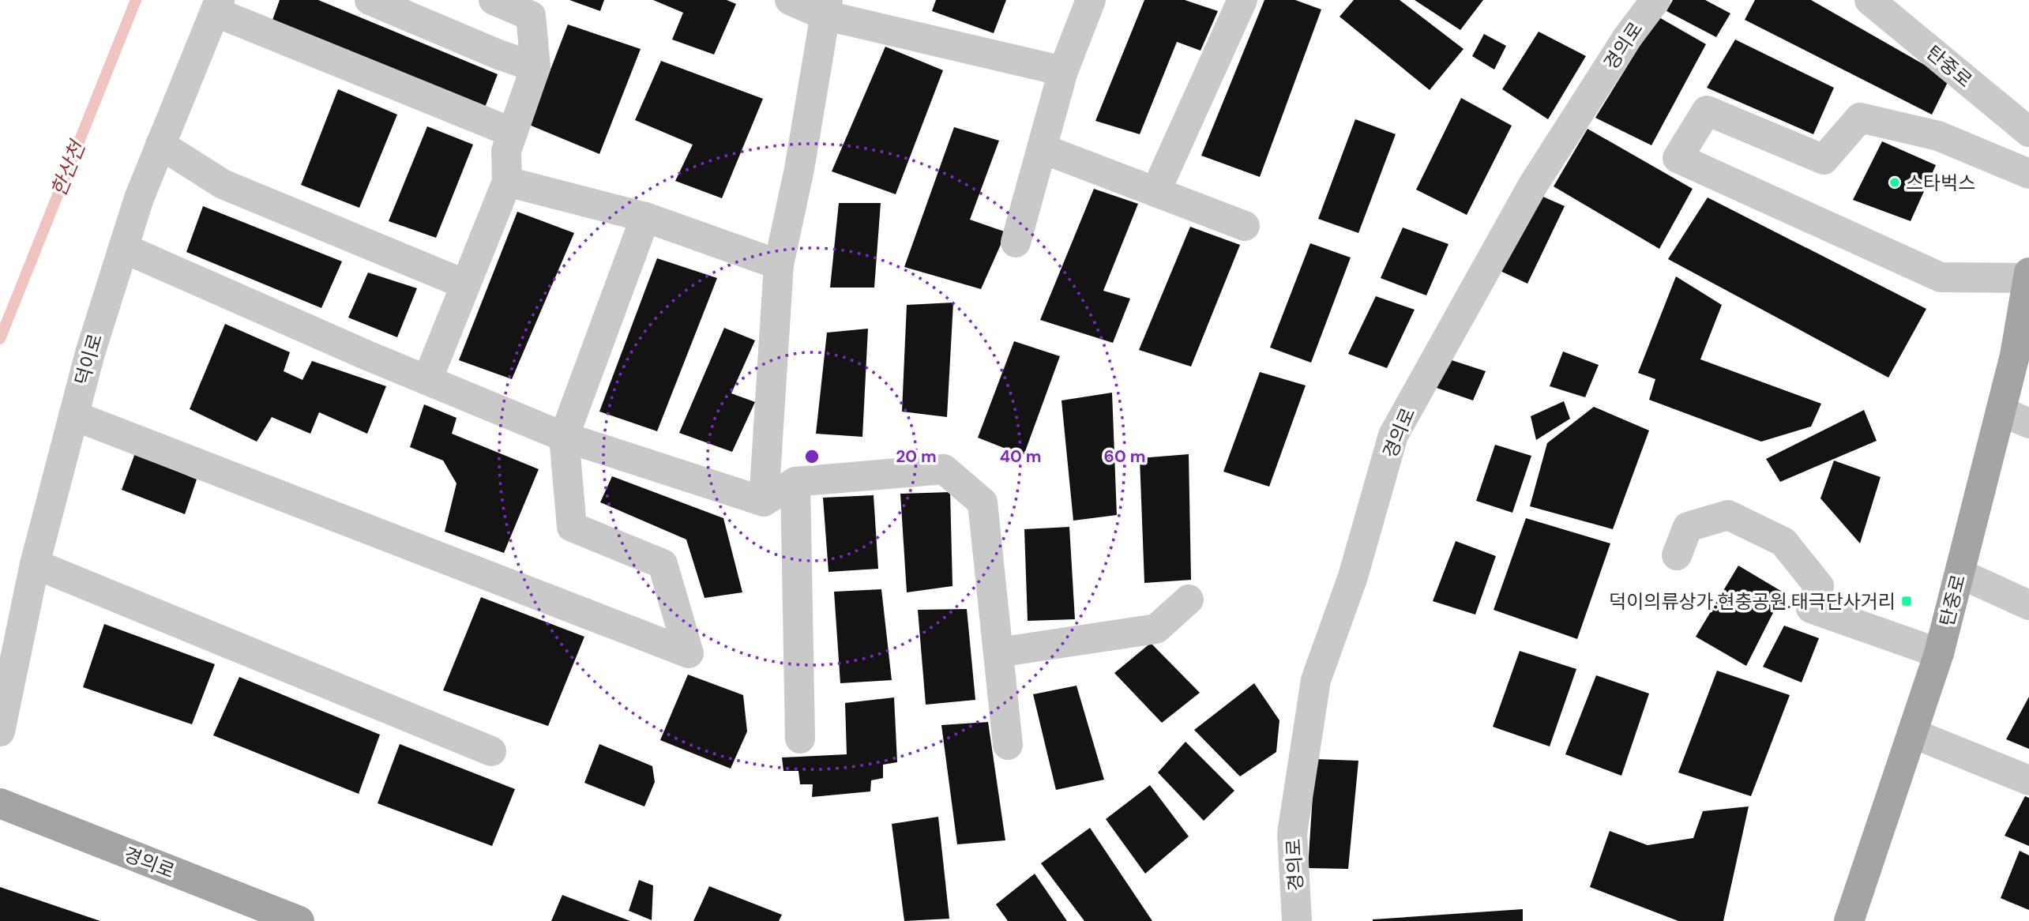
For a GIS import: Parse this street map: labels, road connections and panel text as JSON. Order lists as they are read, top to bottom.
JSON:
{
  "streets": {
    "main road": ["경의로", "탄중로"],
    "street": ["덕이로"]
  },
  "water": ["한산천"],
  "places": {
    "other": ["스타벅스"],
    "transit": ["덕이의류상가.현충공원.태극단사거리"]
  },
  "rings": ["20 m", "40 m", "60 m"]
}
